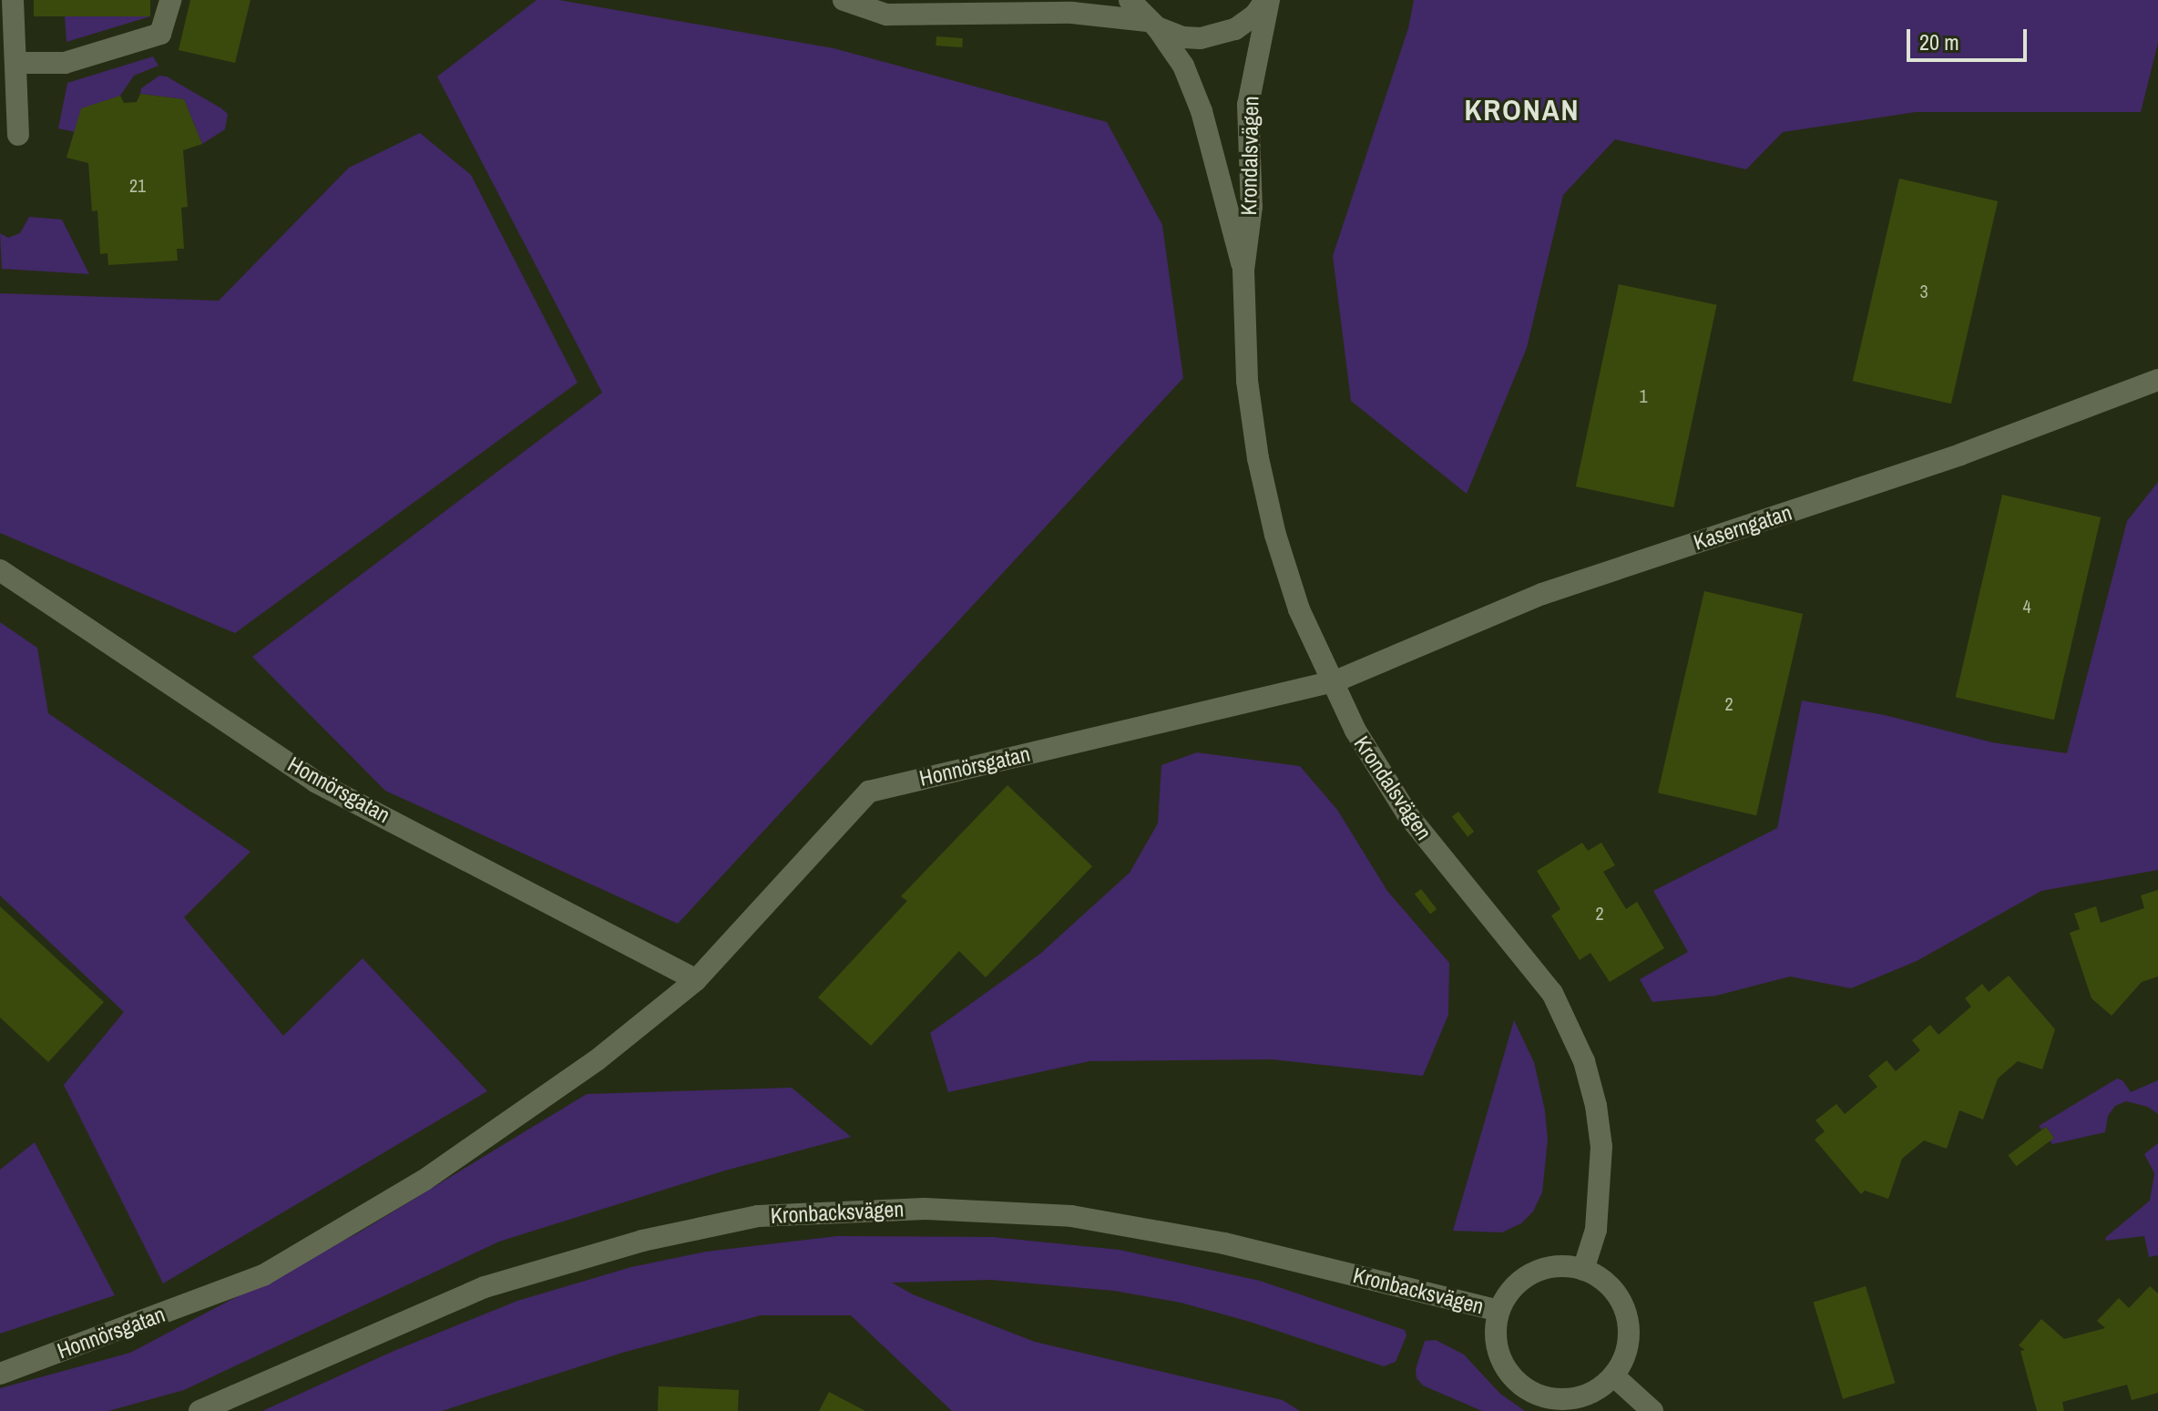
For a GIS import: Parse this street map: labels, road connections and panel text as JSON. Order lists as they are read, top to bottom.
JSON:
{
  "streets": {
    "street": [
      "Krondalsvägen",
      "Kaserngatan",
      "Honnörsgatan",
      "Kronbacksvägen"
    ]
  },
  "crossings": [
    ["Krondalsvägen", "Kaserngatan"],
    ["Krondalsvägen", "Honnörsgatan"],
    ["Krondalsvägen", "Kronbacksvägen"],
    ["Kaserngatan", "Honnörsgatan"]
  ],
  "districts": ["KRONAN"],
  "house_numbers": [
    "21",
    "3",
    "1",
    "4",
    "2",
    "2"
  ],
  "scale_bar": "20 m"
}
